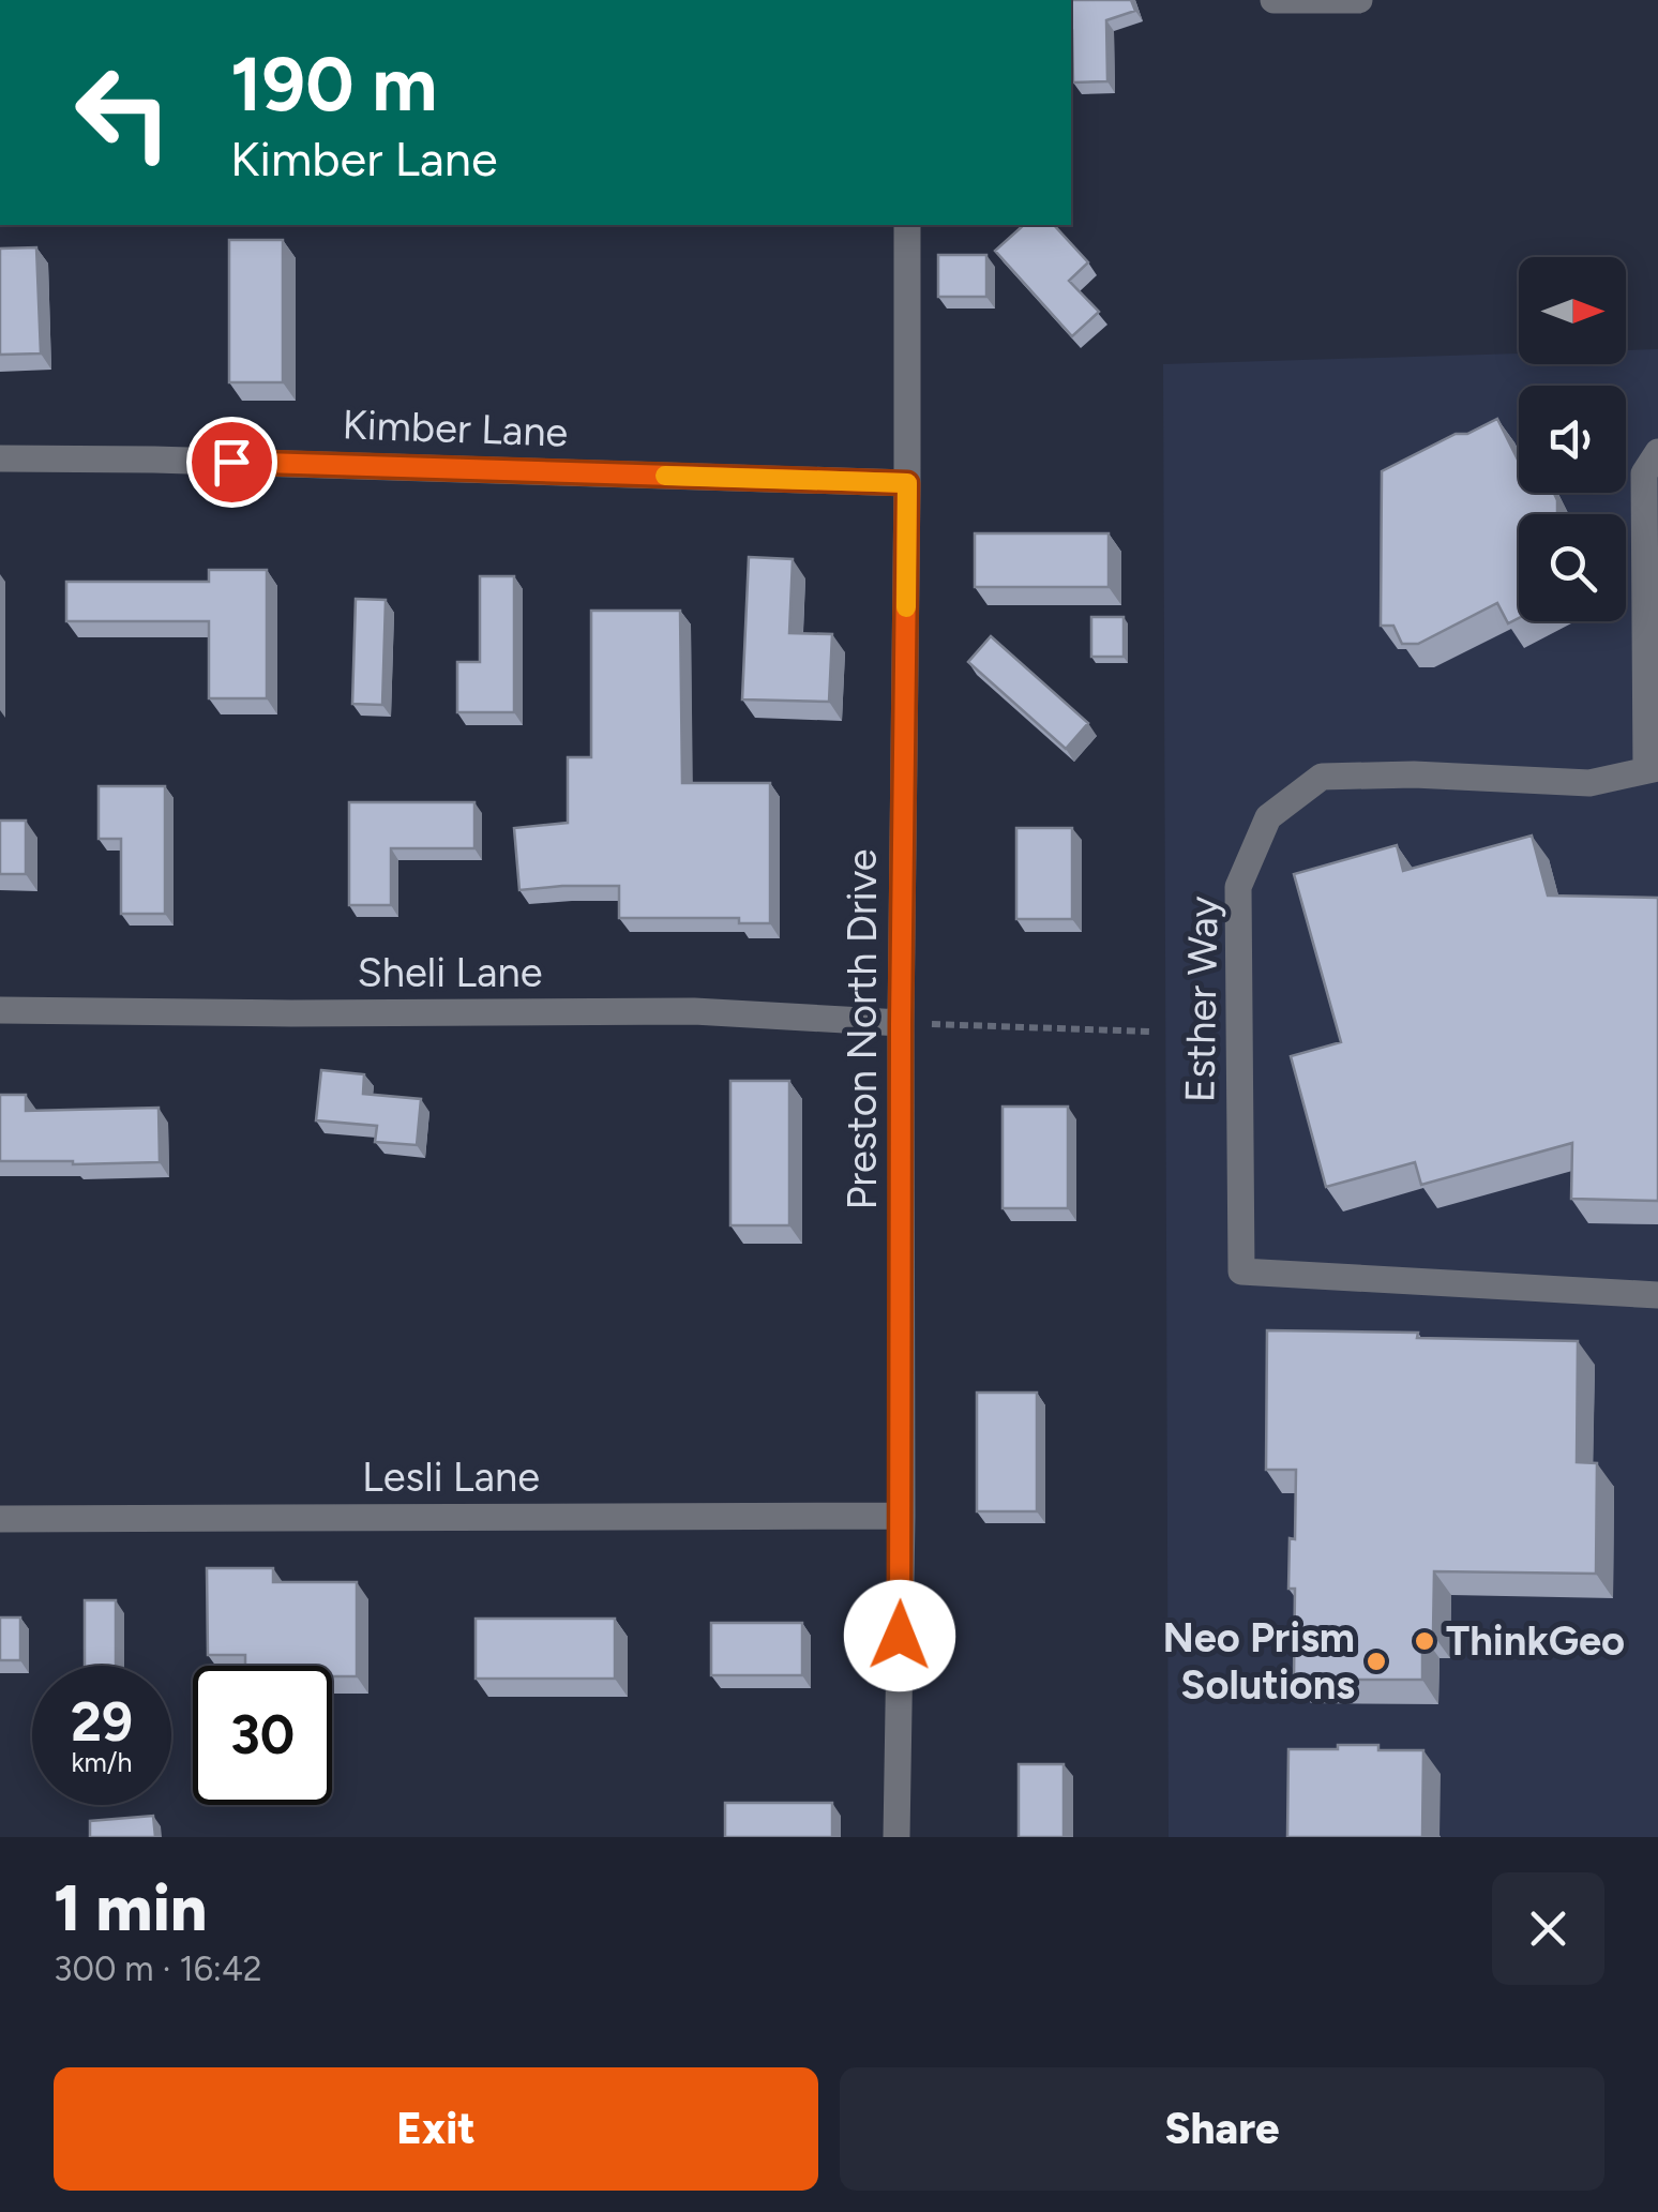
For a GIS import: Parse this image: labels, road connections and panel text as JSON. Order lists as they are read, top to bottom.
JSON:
{
  "streets": {
    "street": [
      "Kimber Lane",
      "Sheli Lane",
      "Esther Way",
      "Preston North Drive",
      "Lesli Lane"
    ]
  },
  "crossings": [
    ["Kimber Lane", "Preston North Drive"],
    ["Sheli Lane", "Preston North Drive"],
    ["Preston North Drive", "Lesli Lane"]
  ],
  "places": ["ThinkGeo", "Neo Prism Solutions"],
  "north": "right",
  "page": {
    "turn": ["190 m", "Kimber Lane"],
    "speed": "29 km/h",
    "limit": "30",
    "heading": ["1 min", "300 m · 16:42"],
    "buttons": ["Exit", "Share"]
  }
}
